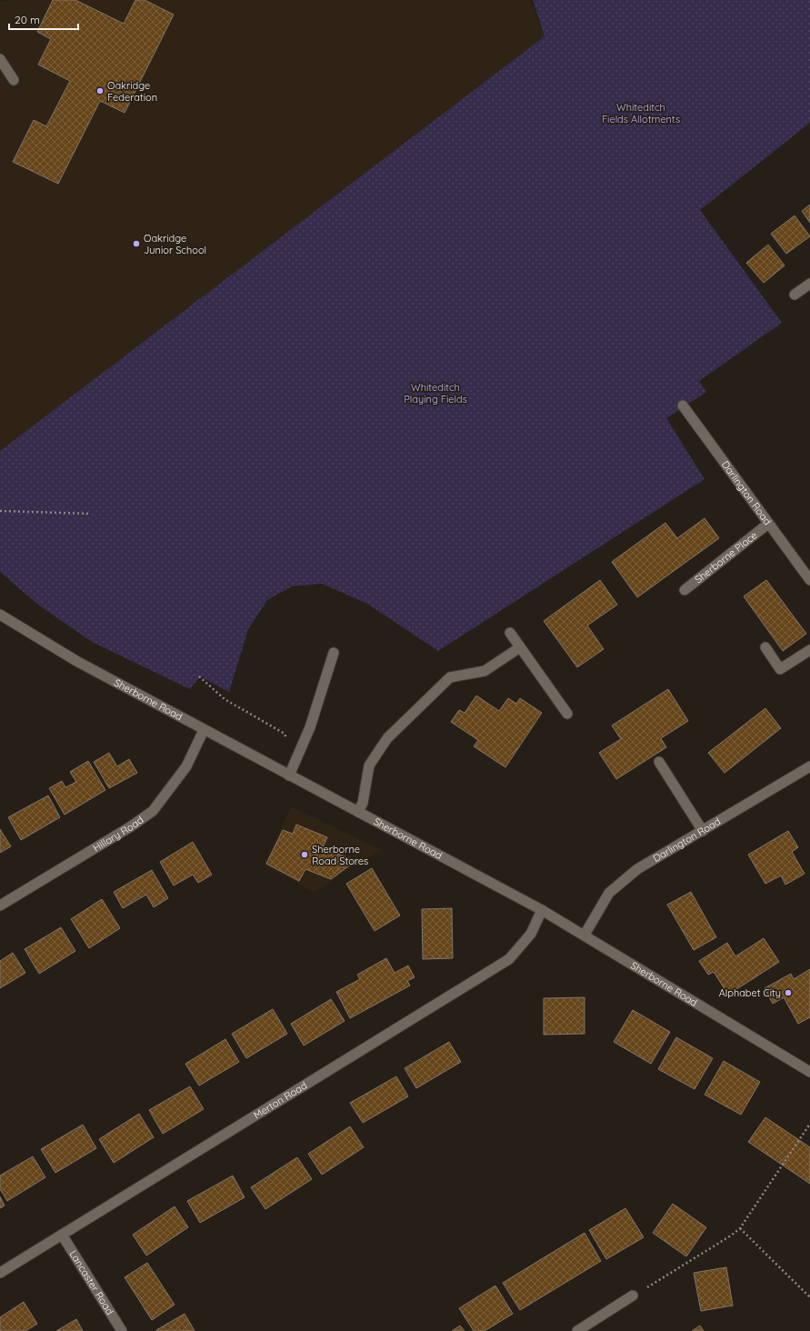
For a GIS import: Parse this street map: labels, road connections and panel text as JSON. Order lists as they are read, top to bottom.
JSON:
{
  "streets": {
    "street": [
      "Darlington Road",
      "Sherborne Place",
      "Sherborne Road",
      "Hillary Road",
      "Merton Road",
      "Lancaster Road"
    ]
  },
  "crossings": [
    ["Darlington Road", "Sherborne Place"],
    ["Darlington Road", "Sherborne Road"],
    ["Sherborne Road", "Hillary Road"],
    ["Sherborne Road", "Merton Road"],
    ["Merton Road", "Lancaster Road"]
  ],
  "parks": ["Whiteditch Fields Allotments", "Whiteditch Playing Fields"],
  "places": [
    "Oakridge Federation",
    "Oakridge Junior School",
    "Sherborne Road Stores",
    "Alphabet City"
  ],
  "scale_bar": "20 m"
}
